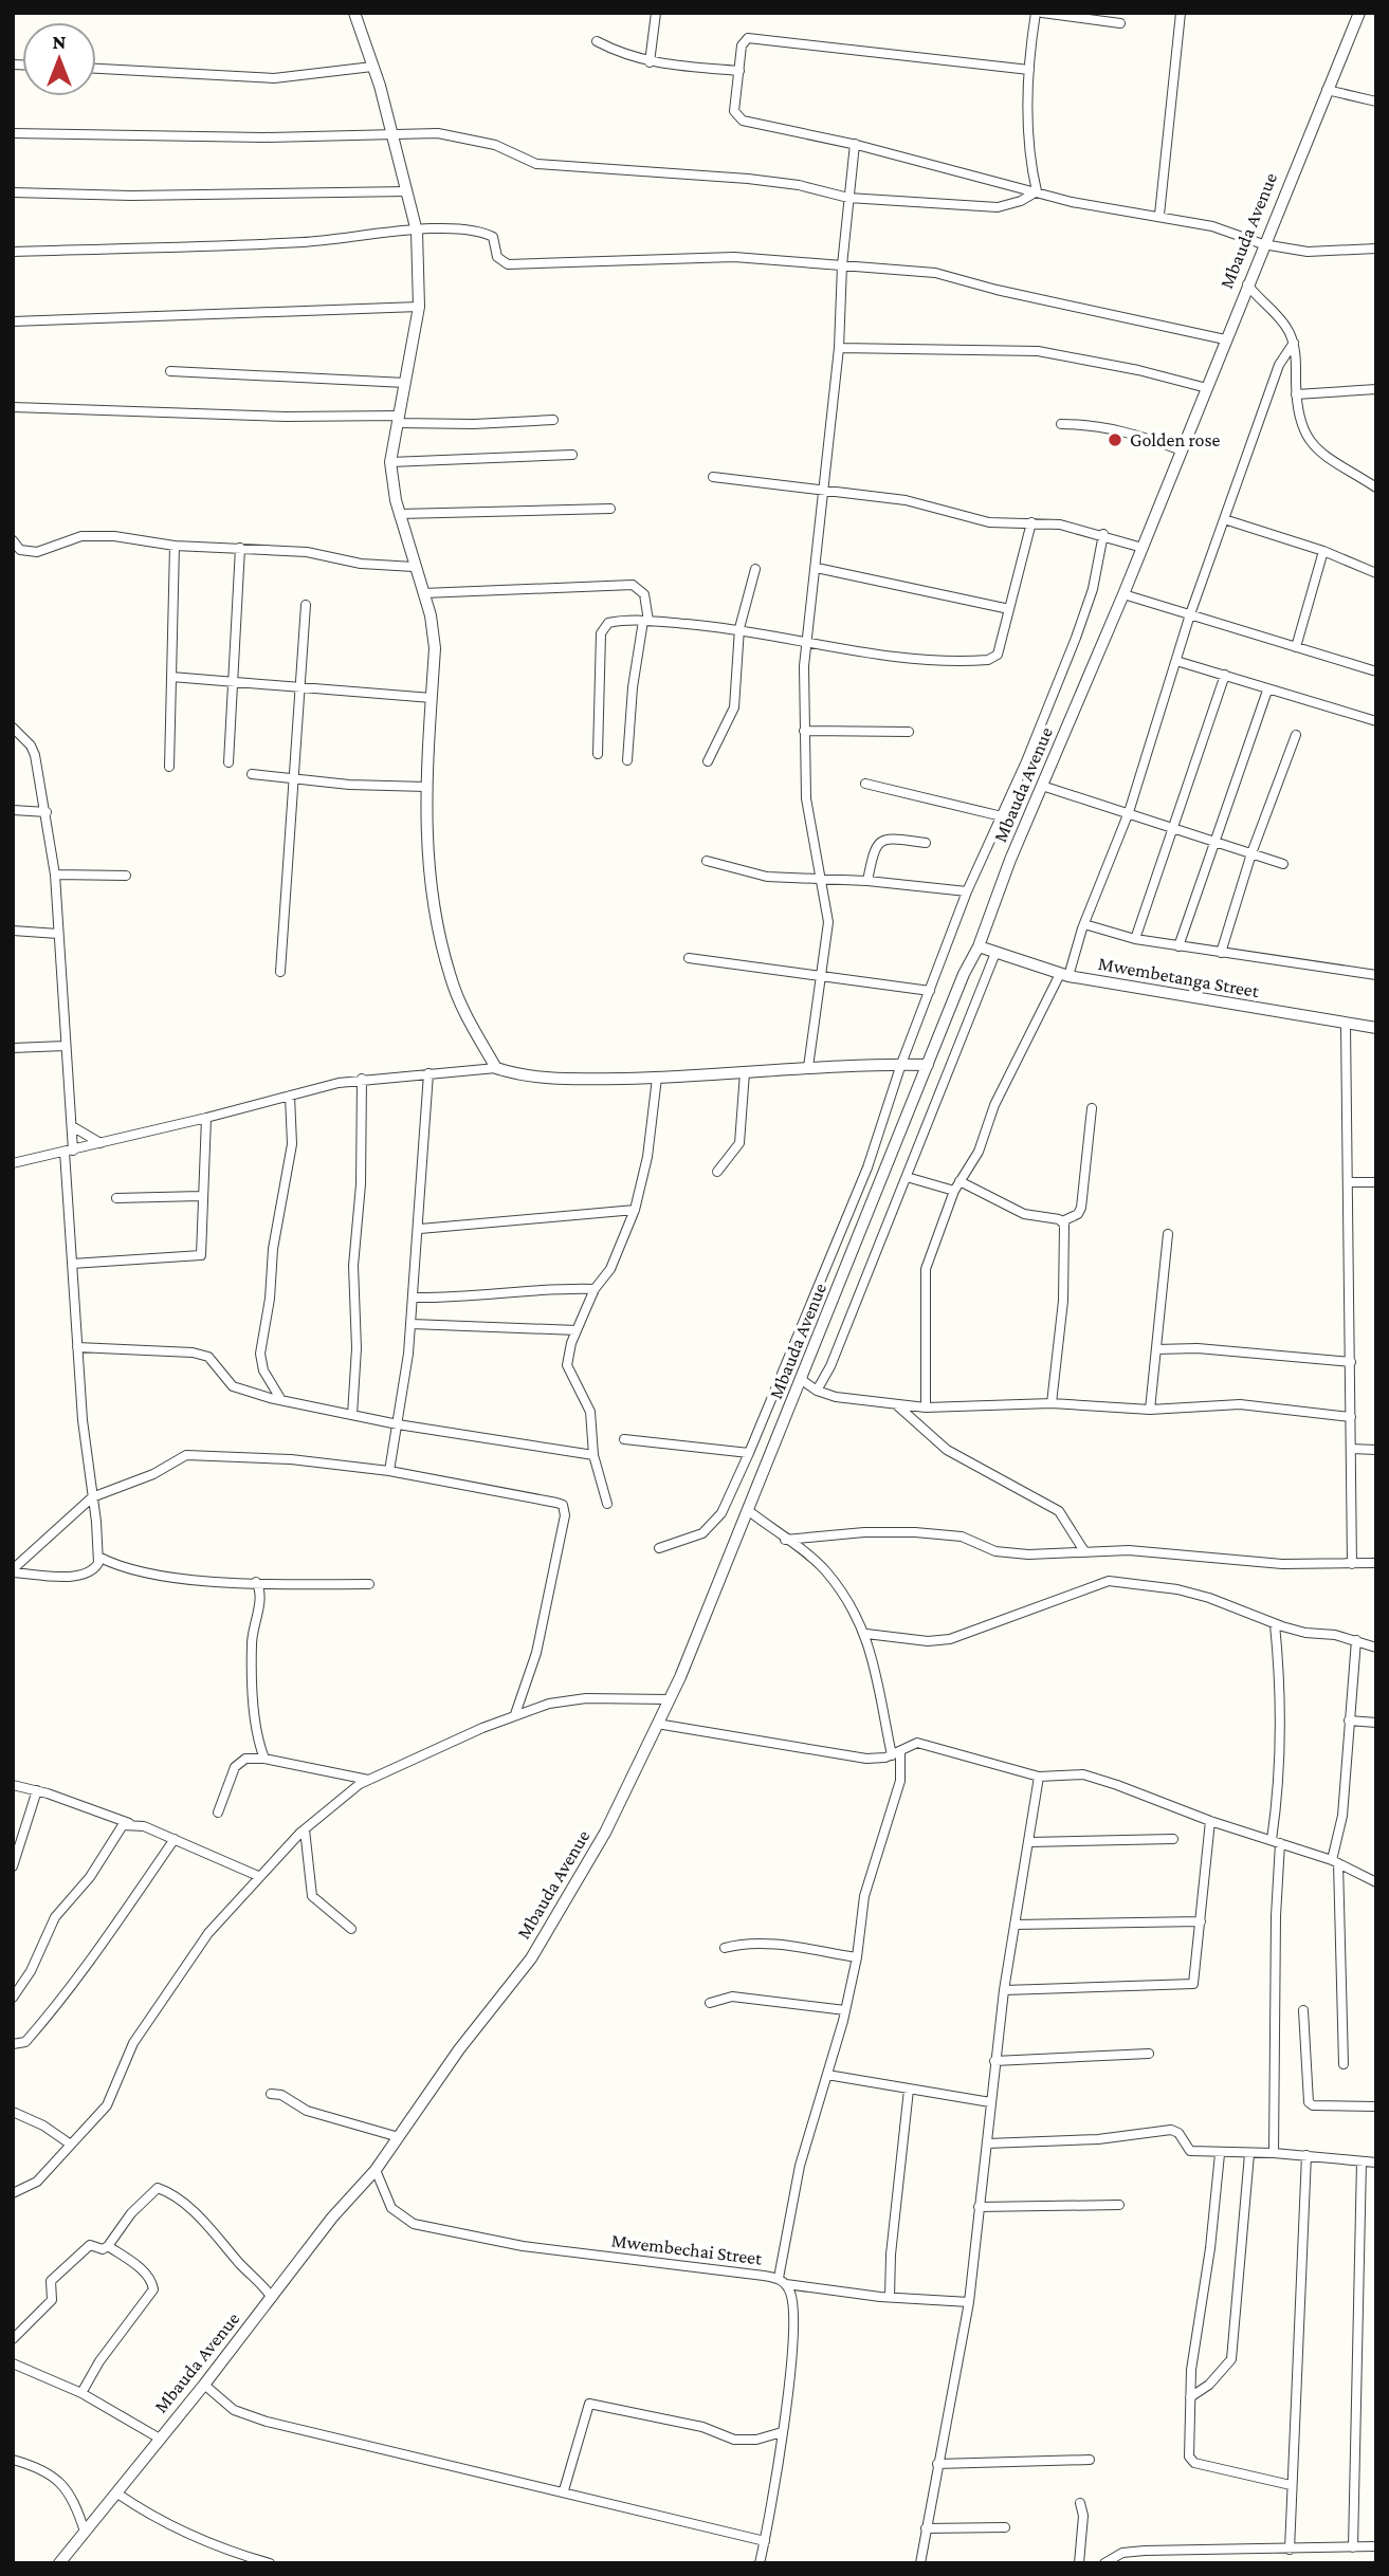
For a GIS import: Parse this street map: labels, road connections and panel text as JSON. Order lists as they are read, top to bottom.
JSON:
{
  "streets": {
    "street": ["Mbauda Avenue", "Mwembetanga Street", "Mwembechai Street"]
  },
  "crossings": [
    ["Mbauda Avenue", "Mwembetanga Street"],
    ["Mbauda Avenue", "Mwembechai Street"]
  ],
  "places": ["Golden rose"],
  "north": "top"
}
